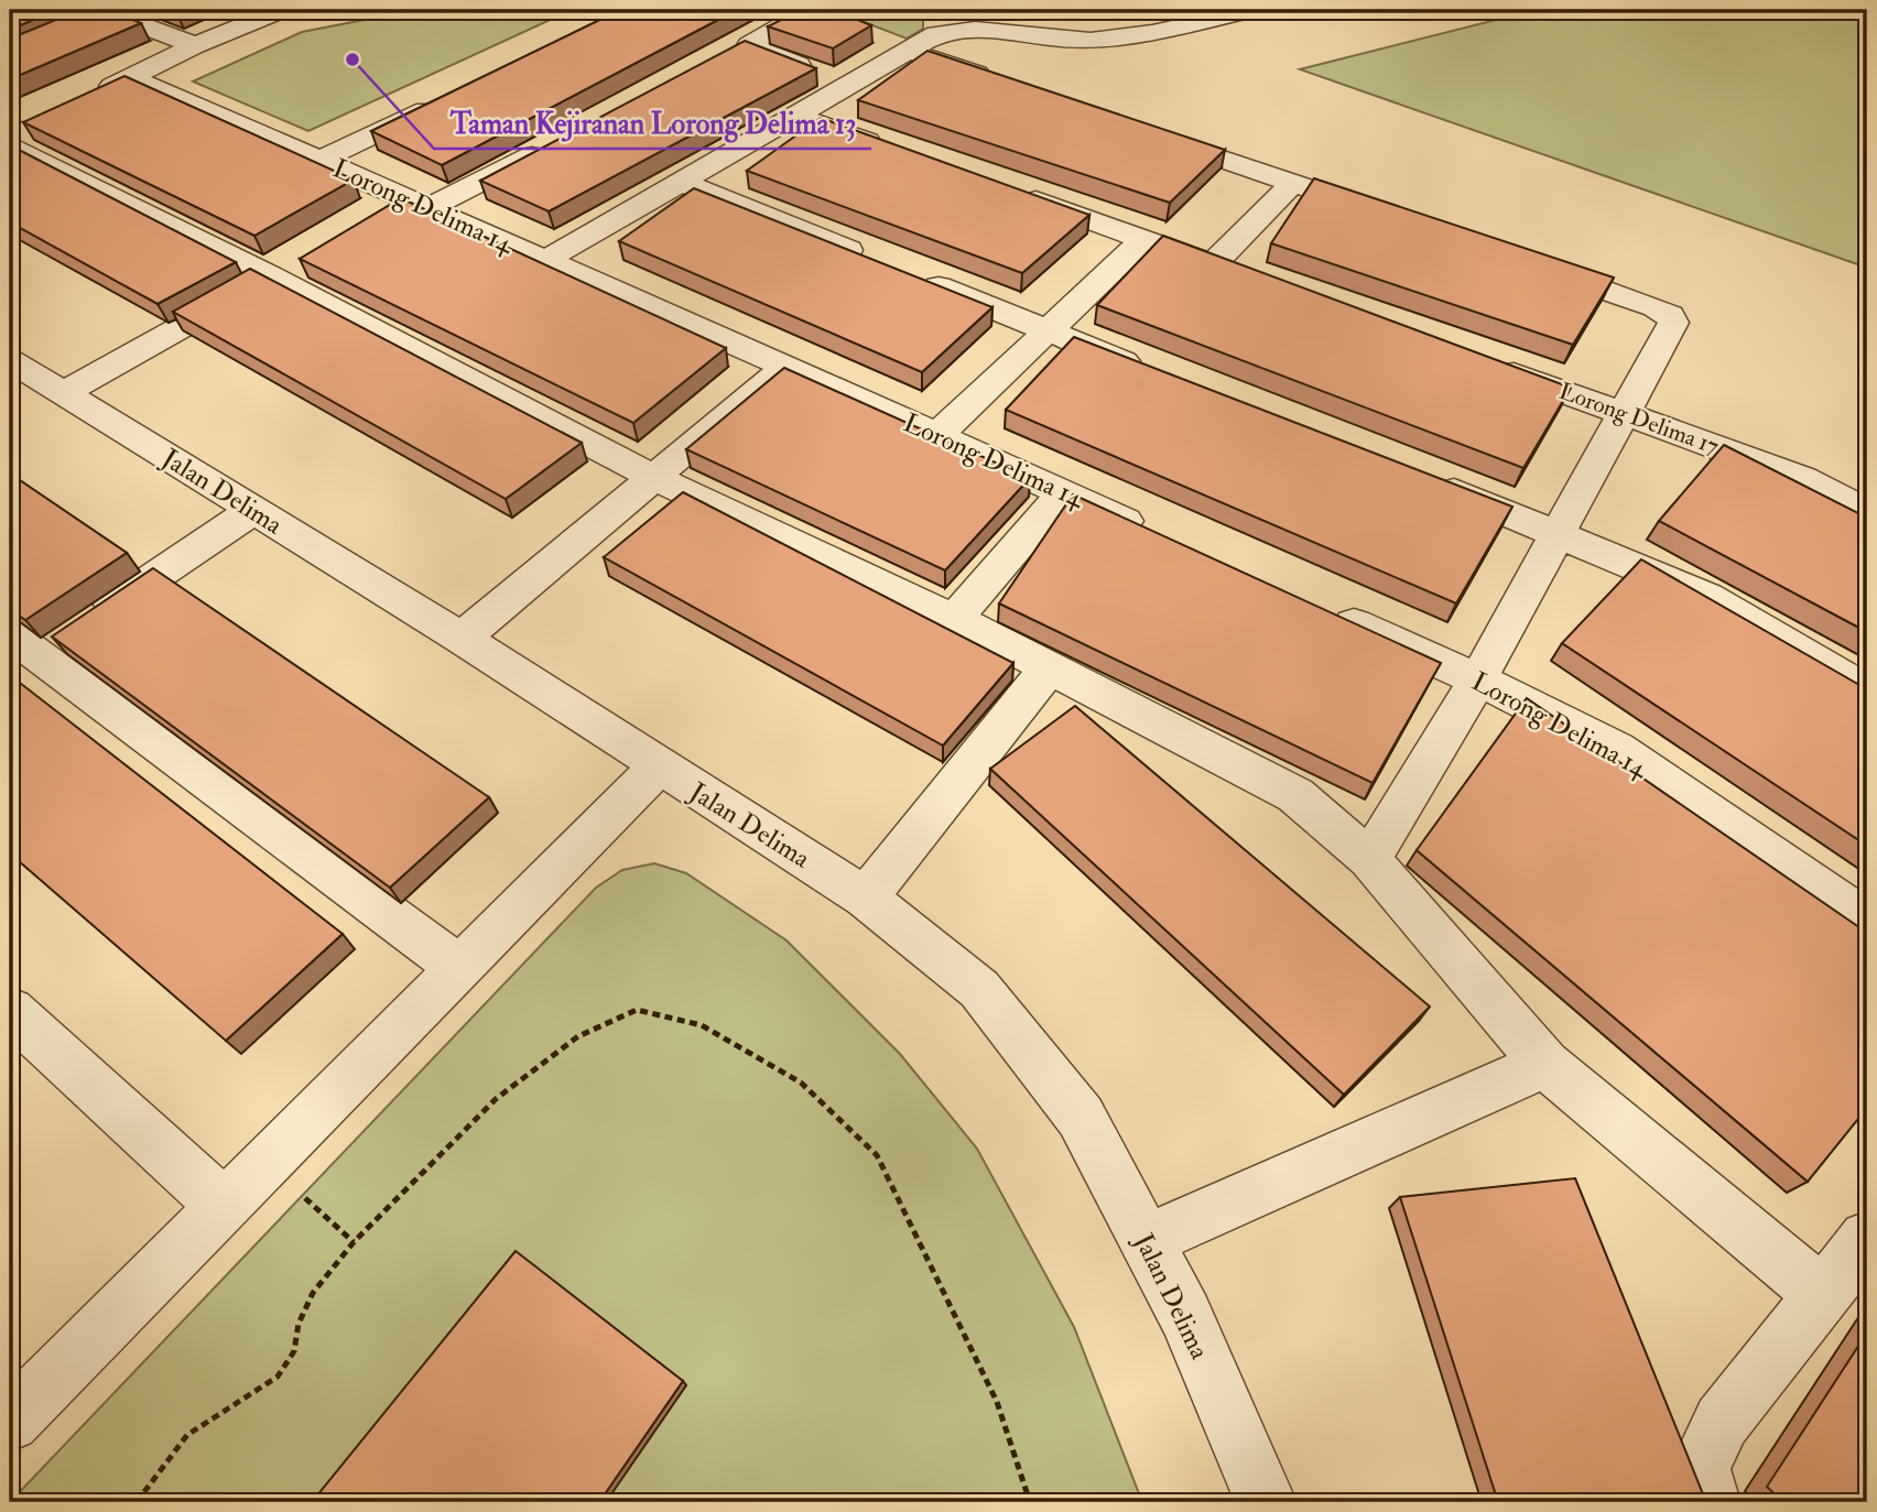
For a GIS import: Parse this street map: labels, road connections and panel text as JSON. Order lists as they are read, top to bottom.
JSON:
{
  "streets": {
    "street": ["Lorong Delima 14", "Lorong Delima 17", "Jalan Delima"]
  },
  "places": ["Taman Kejiranan Lorong Delima 13"]
}
